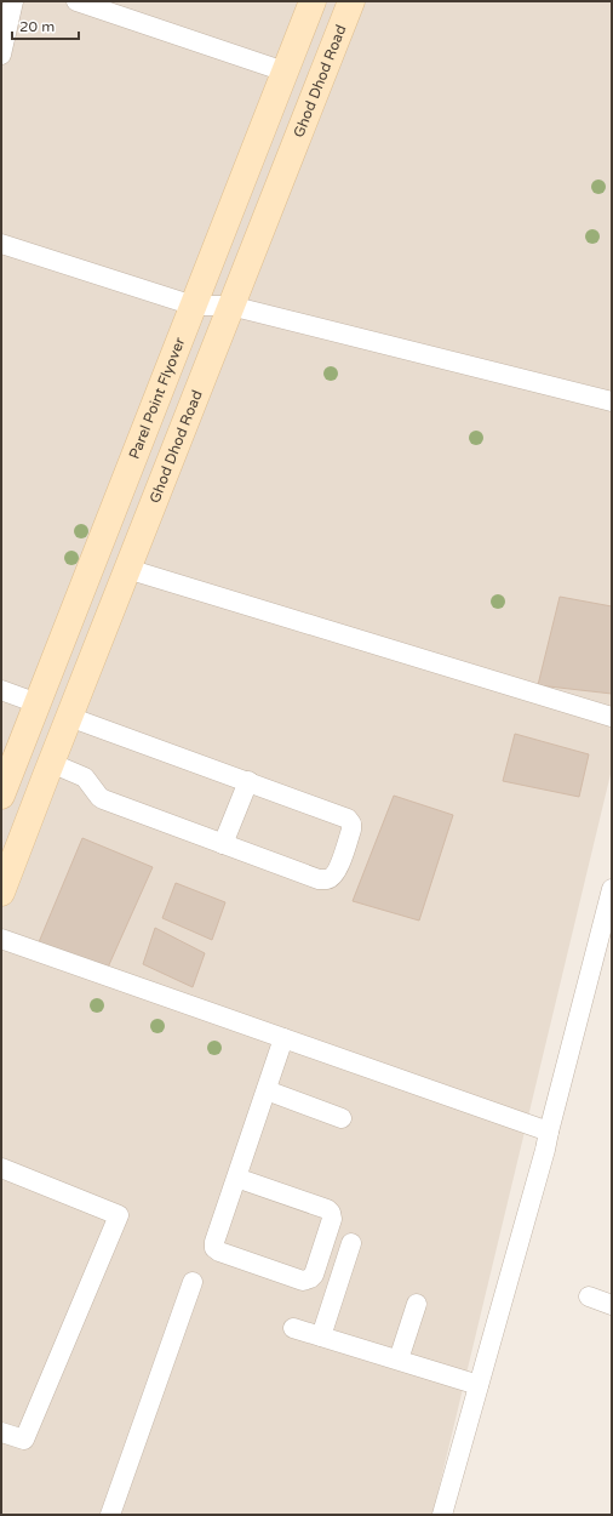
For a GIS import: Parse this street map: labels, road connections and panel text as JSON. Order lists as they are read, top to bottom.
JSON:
{
  "streets": {
    "main road": ["Ghod Dhod Road", "Parel Point Flyover"]
  },
  "scale_bar": "20 m"
}
